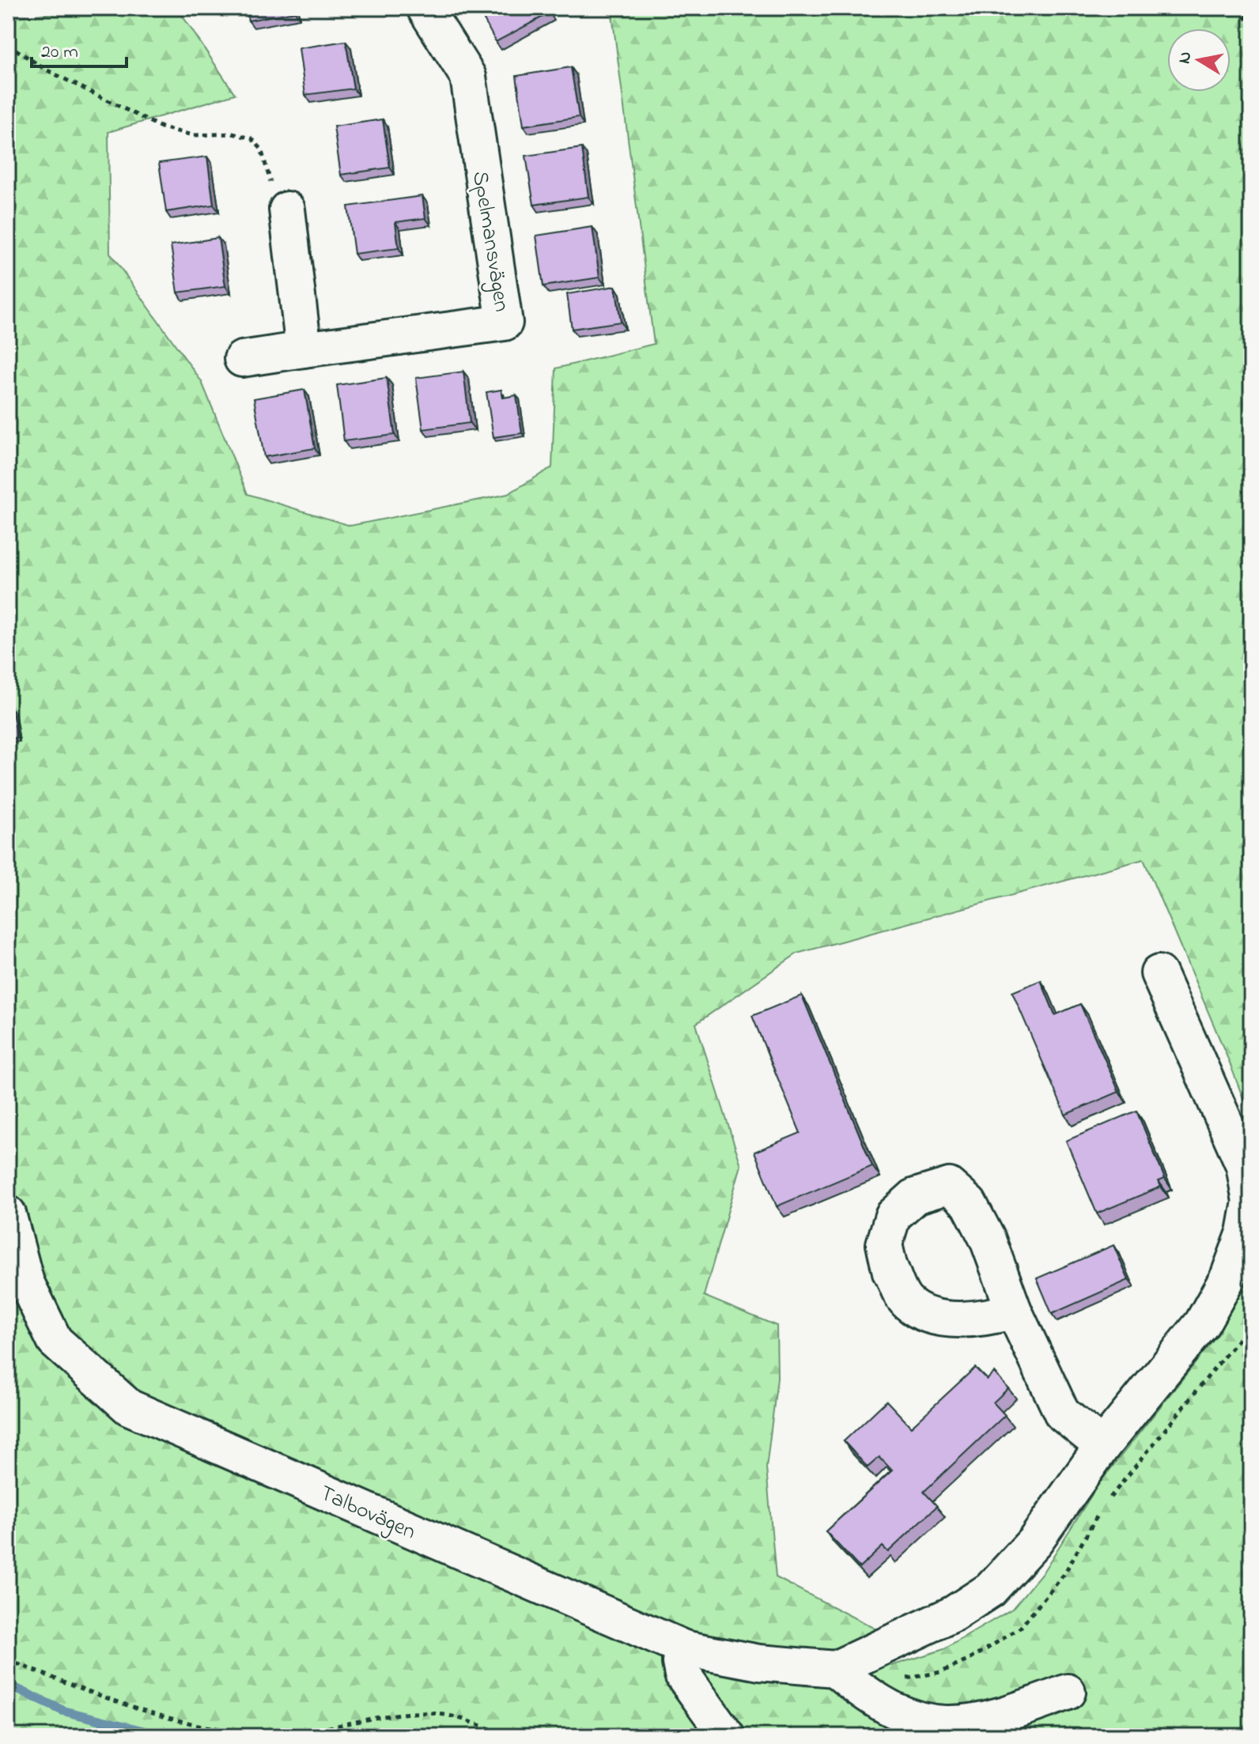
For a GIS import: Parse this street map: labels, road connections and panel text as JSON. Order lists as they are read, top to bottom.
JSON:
{
  "streets": {
    "street": ["Spelmansvägen", "Talbovägen"]
  },
  "scale_bar": "20 m",
  "north": "left"
}
